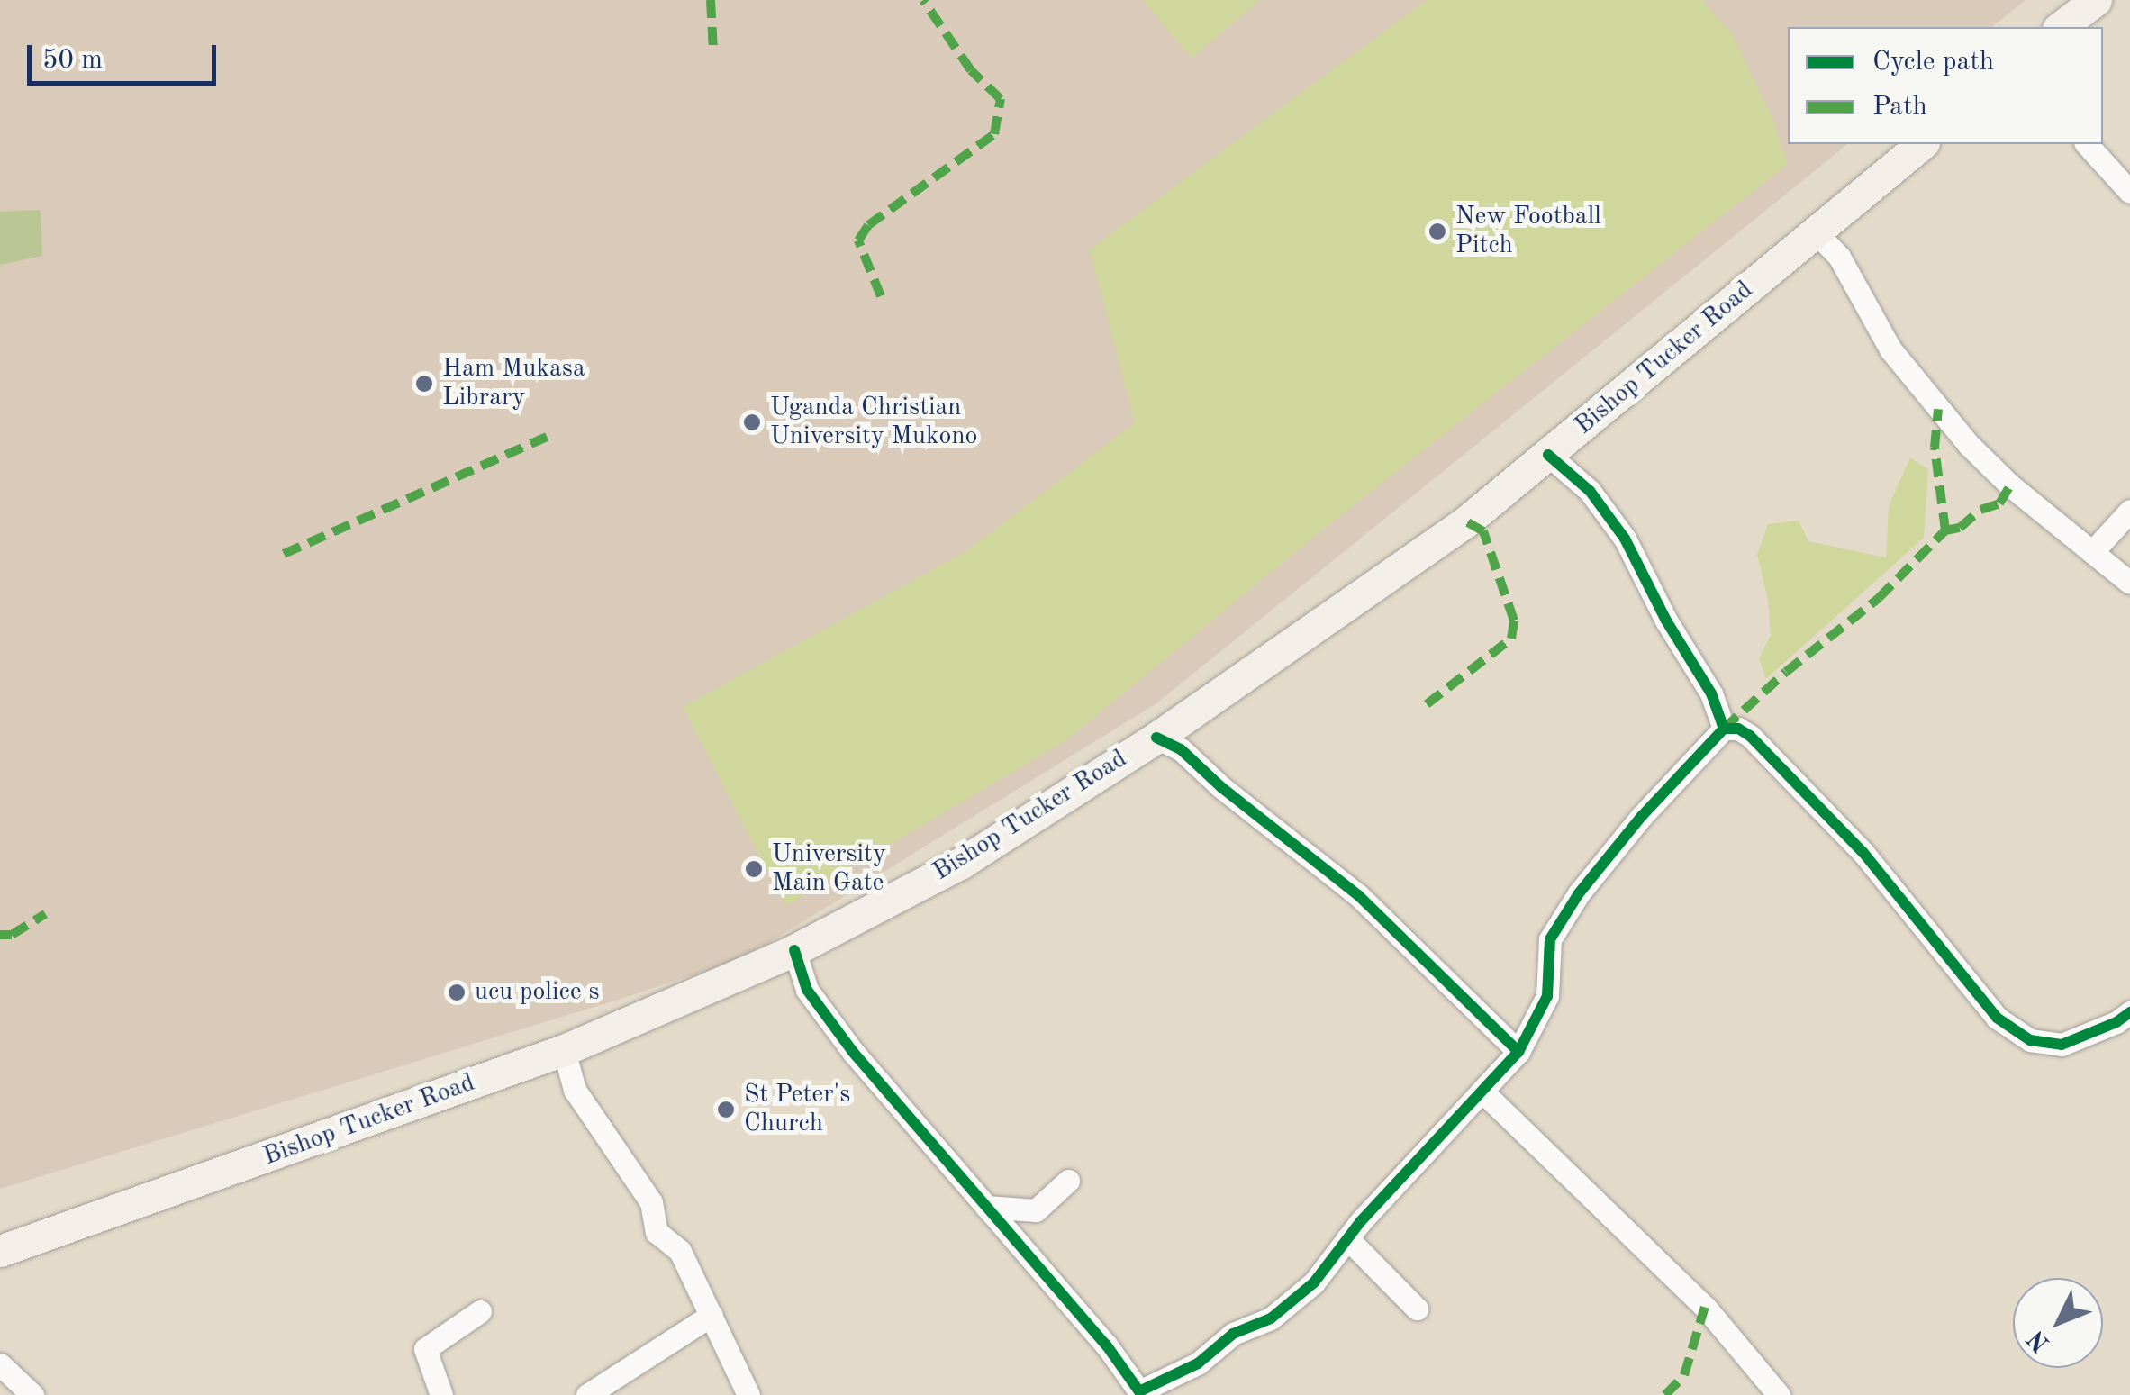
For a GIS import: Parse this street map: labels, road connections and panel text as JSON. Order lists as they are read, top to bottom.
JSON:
{
  "streets": {
    "main road": ["Bishop Tucker Road"]
  },
  "places": [
    "New Football Pitch",
    "Ham Mukasa Library",
    "Uganda Christian University Mukono",
    "University Main Gate",
    "ucu police s",
    "St Peter's Church"
  ],
  "legend": ["Cycle path", "Path"],
  "scale_bar": "50 m",
  "north": "bottom left"
}
